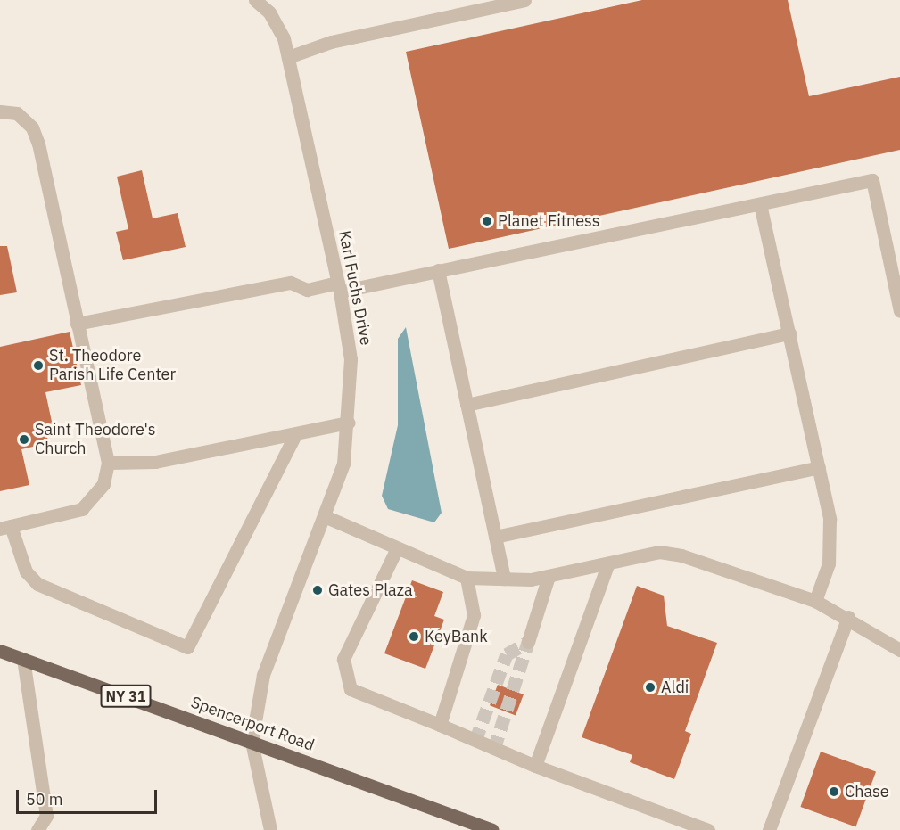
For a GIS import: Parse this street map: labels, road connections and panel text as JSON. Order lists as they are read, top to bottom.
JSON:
{
  "streets": {
    "main road": ["NY 31", "Spencerport Road"],
    "street": ["Karl Fuchs Drive"]
  },
  "crossings": [
    ["Karl Fuchs Drive", "Spencerport Road"]
  ],
  "places": [
    "Planet Fitness",
    "St. Theodore Parish Life Center",
    "Saint Theodore's Church",
    "Gates Plaza",
    "KeyBank",
    "Aldi",
    "Chase"
  ],
  "scale_bar": "50 m"
}
